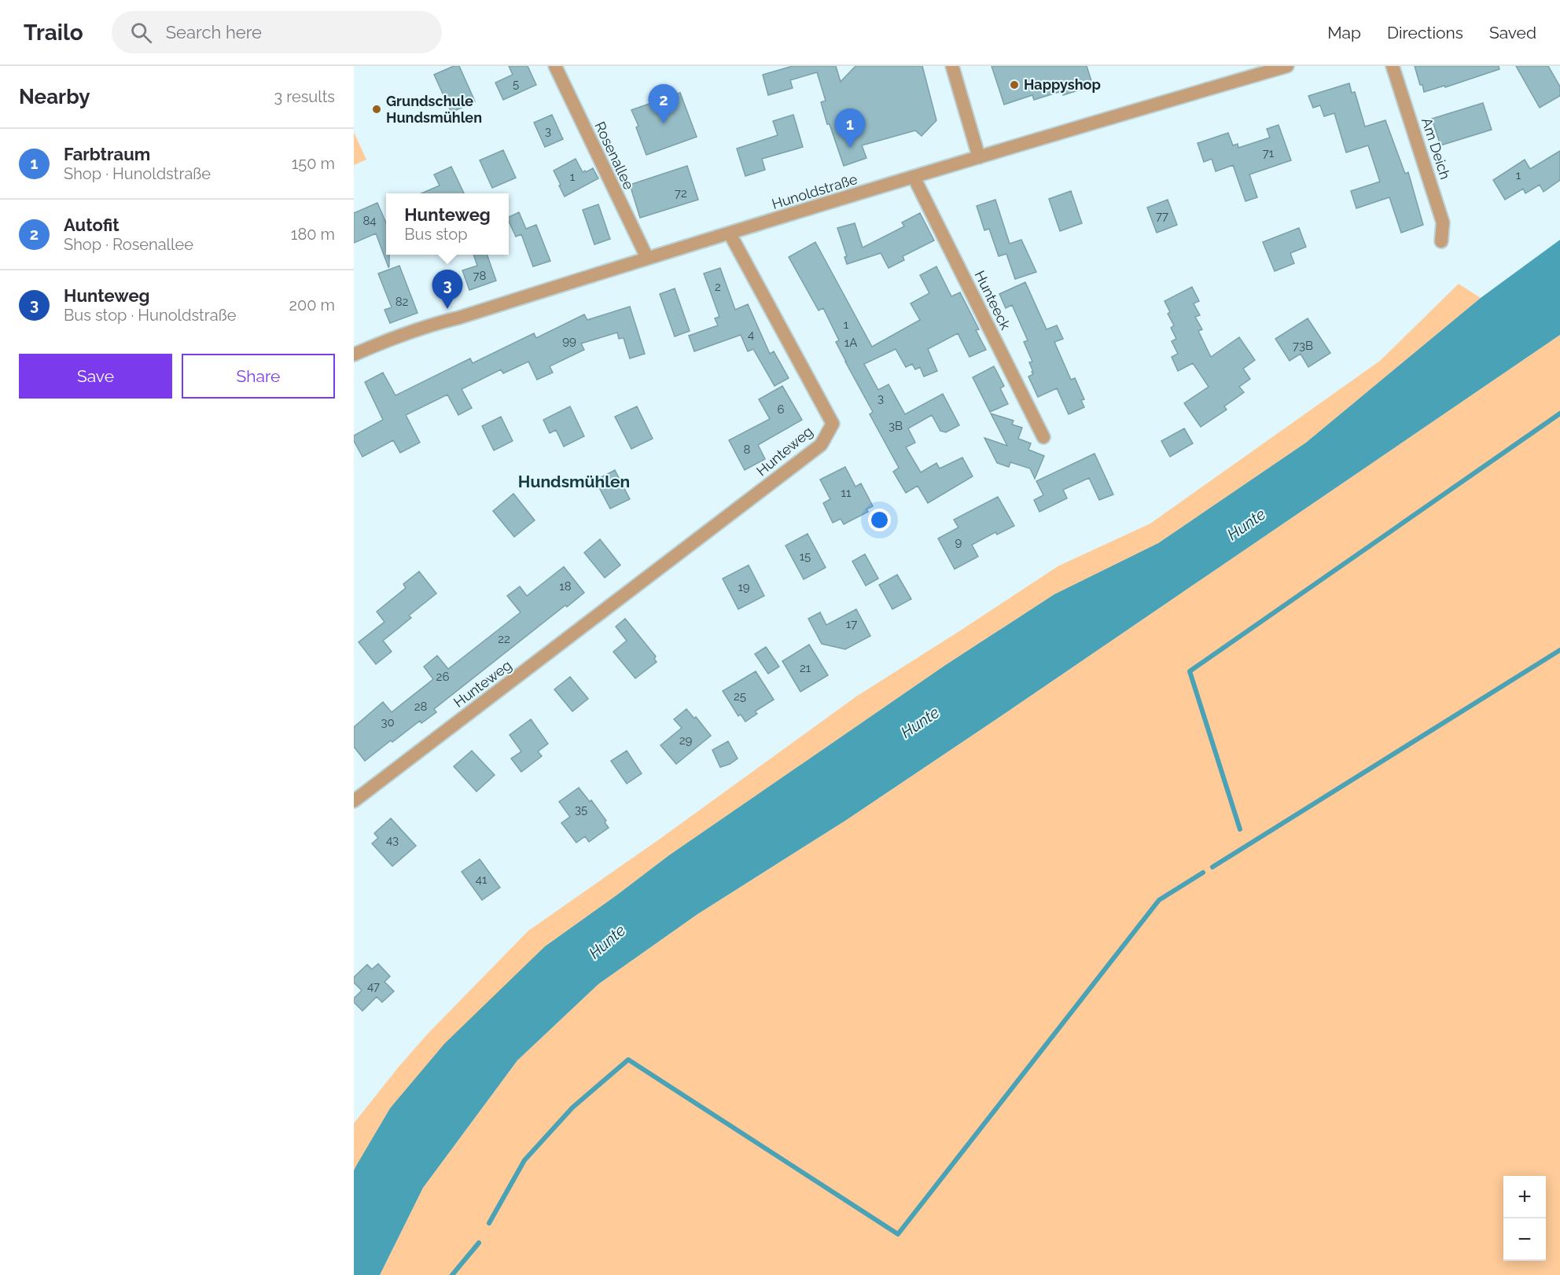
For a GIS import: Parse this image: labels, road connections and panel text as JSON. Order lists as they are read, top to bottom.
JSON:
{
  "streets": {
    "street": [
      "Am Deich",
      "Rosenallee",
      "Hunoldstraße",
      "Hunteeck",
      "Hunteweg"
    ]
  },
  "crossings": [
    ["Rosenallee", "Hunoldstraße"],
    ["Hunoldstraße", "Hunteeck"],
    ["Hunoldstraße", "Hunteweg"]
  ],
  "districts": ["Hundsmühlen"],
  "water": ["Hunte"],
  "places": ["Happyshop", "Grundschule Hundsmühlen"],
  "house_numbers": [
    "5",
    "3",
    "71",
    "1",
    "1",
    "72",
    "77",
    "84",
    "78",
    "2",
    "82",
    "1",
    "4",
    "99",
    "1A",
    "73B",
    "3",
    "6",
    "3B",
    "8",
    "11",
    "9",
    "15",
    "18",
    "19",
    "17",
    "22",
    "21",
    "26",
    "25",
    "28",
    "30",
    "29",
    "35",
    "43",
    "41",
    "47"
  ],
  "page": {
    "header": "Trailo",
    "search": "Search here",
    "nav": ["Map", "Directions", "Saved"],
    "heading": ["Nearby", "3 results"],
    "pins": ["2", "1", "3"],
    "list": [
      {
        "mark": "1",
        "name": "Farbtraum",
        "note": "Shop · Hunoldstraße",
        "value": "150 m"
      },
      {
        "mark": "2",
        "name": "Autofit",
        "note": "Shop · Rosenallee",
        "value": "180 m"
      },
      {
        "mark": "3",
        "name": "Hunteweg",
        "note": "Bus stop · Hunoldstraße",
        "value": "200 m"
      }
    ],
    "popup": ["Hunteweg", "Bus stop"],
    "buttons": ["Save", "Share"],
    "map_buttons": ["+", "−"]
  }
}
